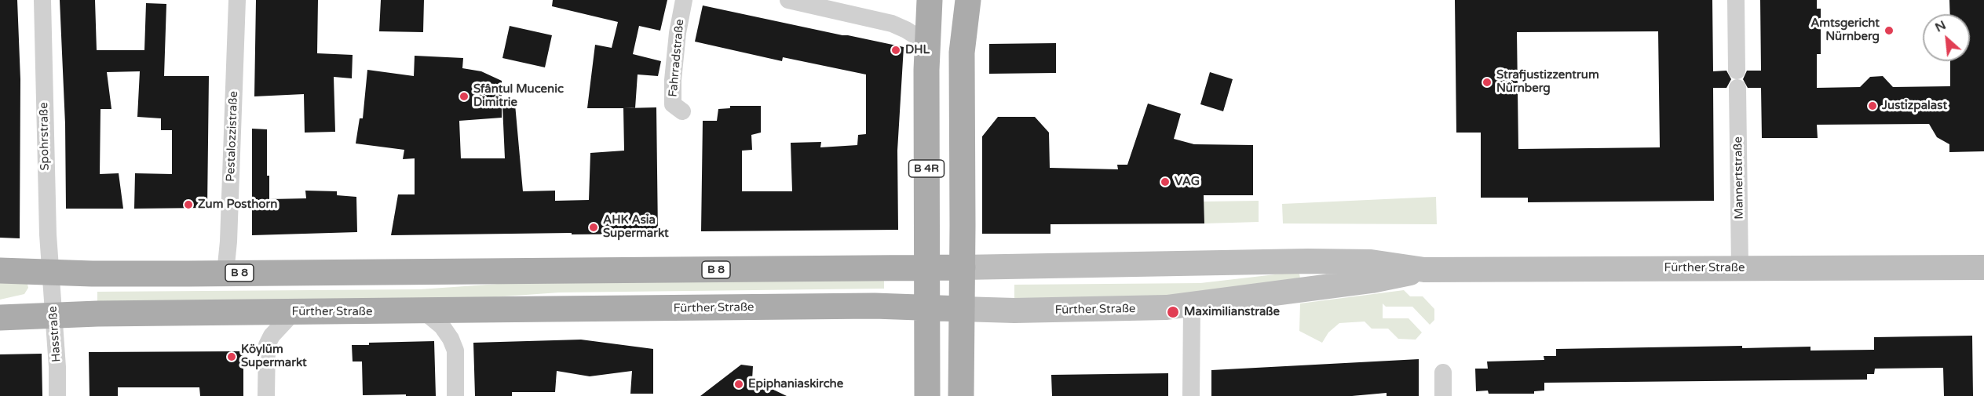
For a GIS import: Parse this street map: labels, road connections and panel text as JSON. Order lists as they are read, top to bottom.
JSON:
{
  "streets": {
    "main road": ["B 4R", "Fürther Straße", "B 8"],
    "street": [
      "Fahrradstraße",
      "Spohrstraße",
      "Pestalozzistraße",
      "Mannertstraße",
      "Hasstraße"
    ]
  },
  "crossings": [
    ["Spohrstraße", "Fürther Straße"],
    ["Spohrstraße", "Hasstraße"],
    ["Pestalozzistraße", "Fürther Straße"],
    ["B 4R", "Fürther Straße"],
    ["Mannertstraße", "Fürther Straße"],
    ["Fürther Straße", "Hasstraße"]
  ],
  "places": [
    "Amtsgericht Nürnberg",
    "DHL",
    "Strafjustizzentrum Nürnberg",
    "Sfântul Mucenic Dimitrie",
    "Justizpalast",
    "VAG",
    "Zum Posthorn",
    "AHK Asia Supermarkt",
    "Maximilianstraße",
    "Köylüm Supermarkt",
    "Epiphaniaskirche"
  ],
  "north": "top left"
}
